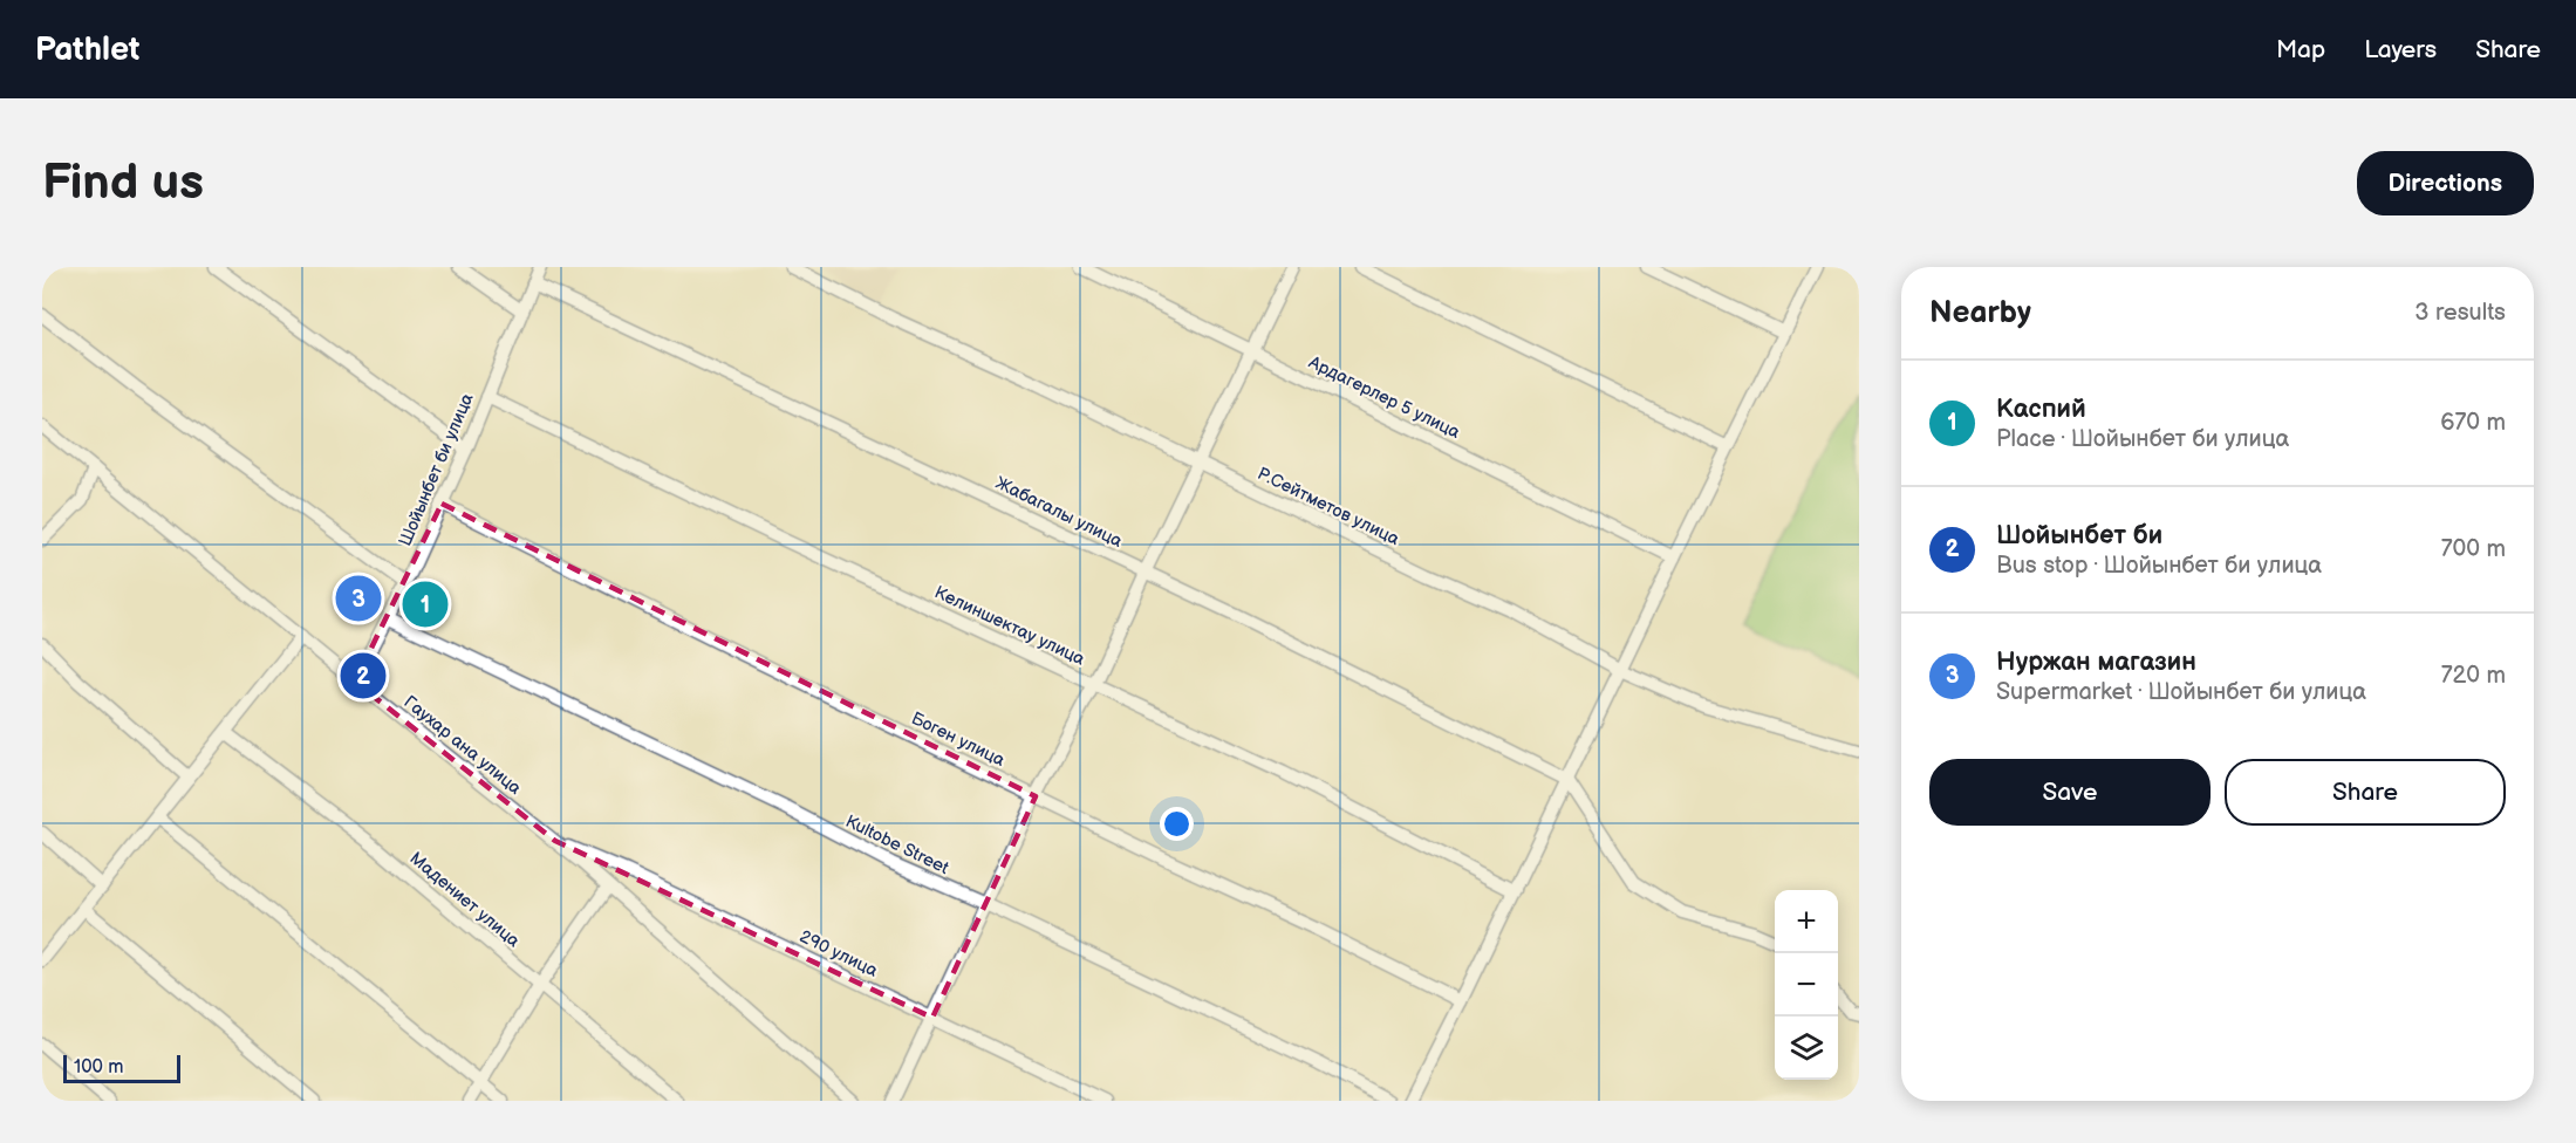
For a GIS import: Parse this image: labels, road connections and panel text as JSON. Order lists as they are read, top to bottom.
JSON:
{
  "streets": {
    "street": [
      "Ардагерлер 5 улица",
      "Шойынбет би улица",
      "Р.Сейтметов улица",
      "Жабагалы улица",
      "Келиншектау улица",
      "Боген улица",
      "Гаухар ана улица",
      "Kultobe Street",
      "Мадениет улица",
      "290 улица"
    ]
  },
  "crossings": [
    ["Шойынбет би улица", "Жабагалы улица"],
    ["Шойынбет би улица", "Келиншектау улица"],
    ["Шойынбет би улица", "Боген улица"],
    ["Шойынбет би улица", "Гаухар ана улица"],
    ["Шойынбет би улица", "Kultobe Street"],
    ["Гаухар ана улица", "290 улица"]
  ],
  "scale_bar": "100 m",
  "page": {
    "header": "Pathlet",
    "nav": ["Map", "Layers", "Share"],
    "buttons": [
      "Directions",
      ["Save", "Share"]
    ],
    "title": "Find us",
    "heading": ["Nearby", "3 results"],
    "list": [
      {
        "mark": "1",
        "name": "Каспий",
        "note": "Place · Шойынбет би улица",
        "value": "670 m"
      },
      {
        "mark": "2",
        "name": "Шойынбет би",
        "note": "Bus stop · Шойынбет би улица",
        "value": "700 m"
      },
      {
        "mark": "3",
        "name": "Нуржан магазин",
        "note": "Supermarket · Шойынбет би улица",
        "value": "720 m"
      }
    ],
    "pins": ["3", "1", "2"],
    "map_buttons": ["+", "−"],
    "scale": "100 m"
  }
}
